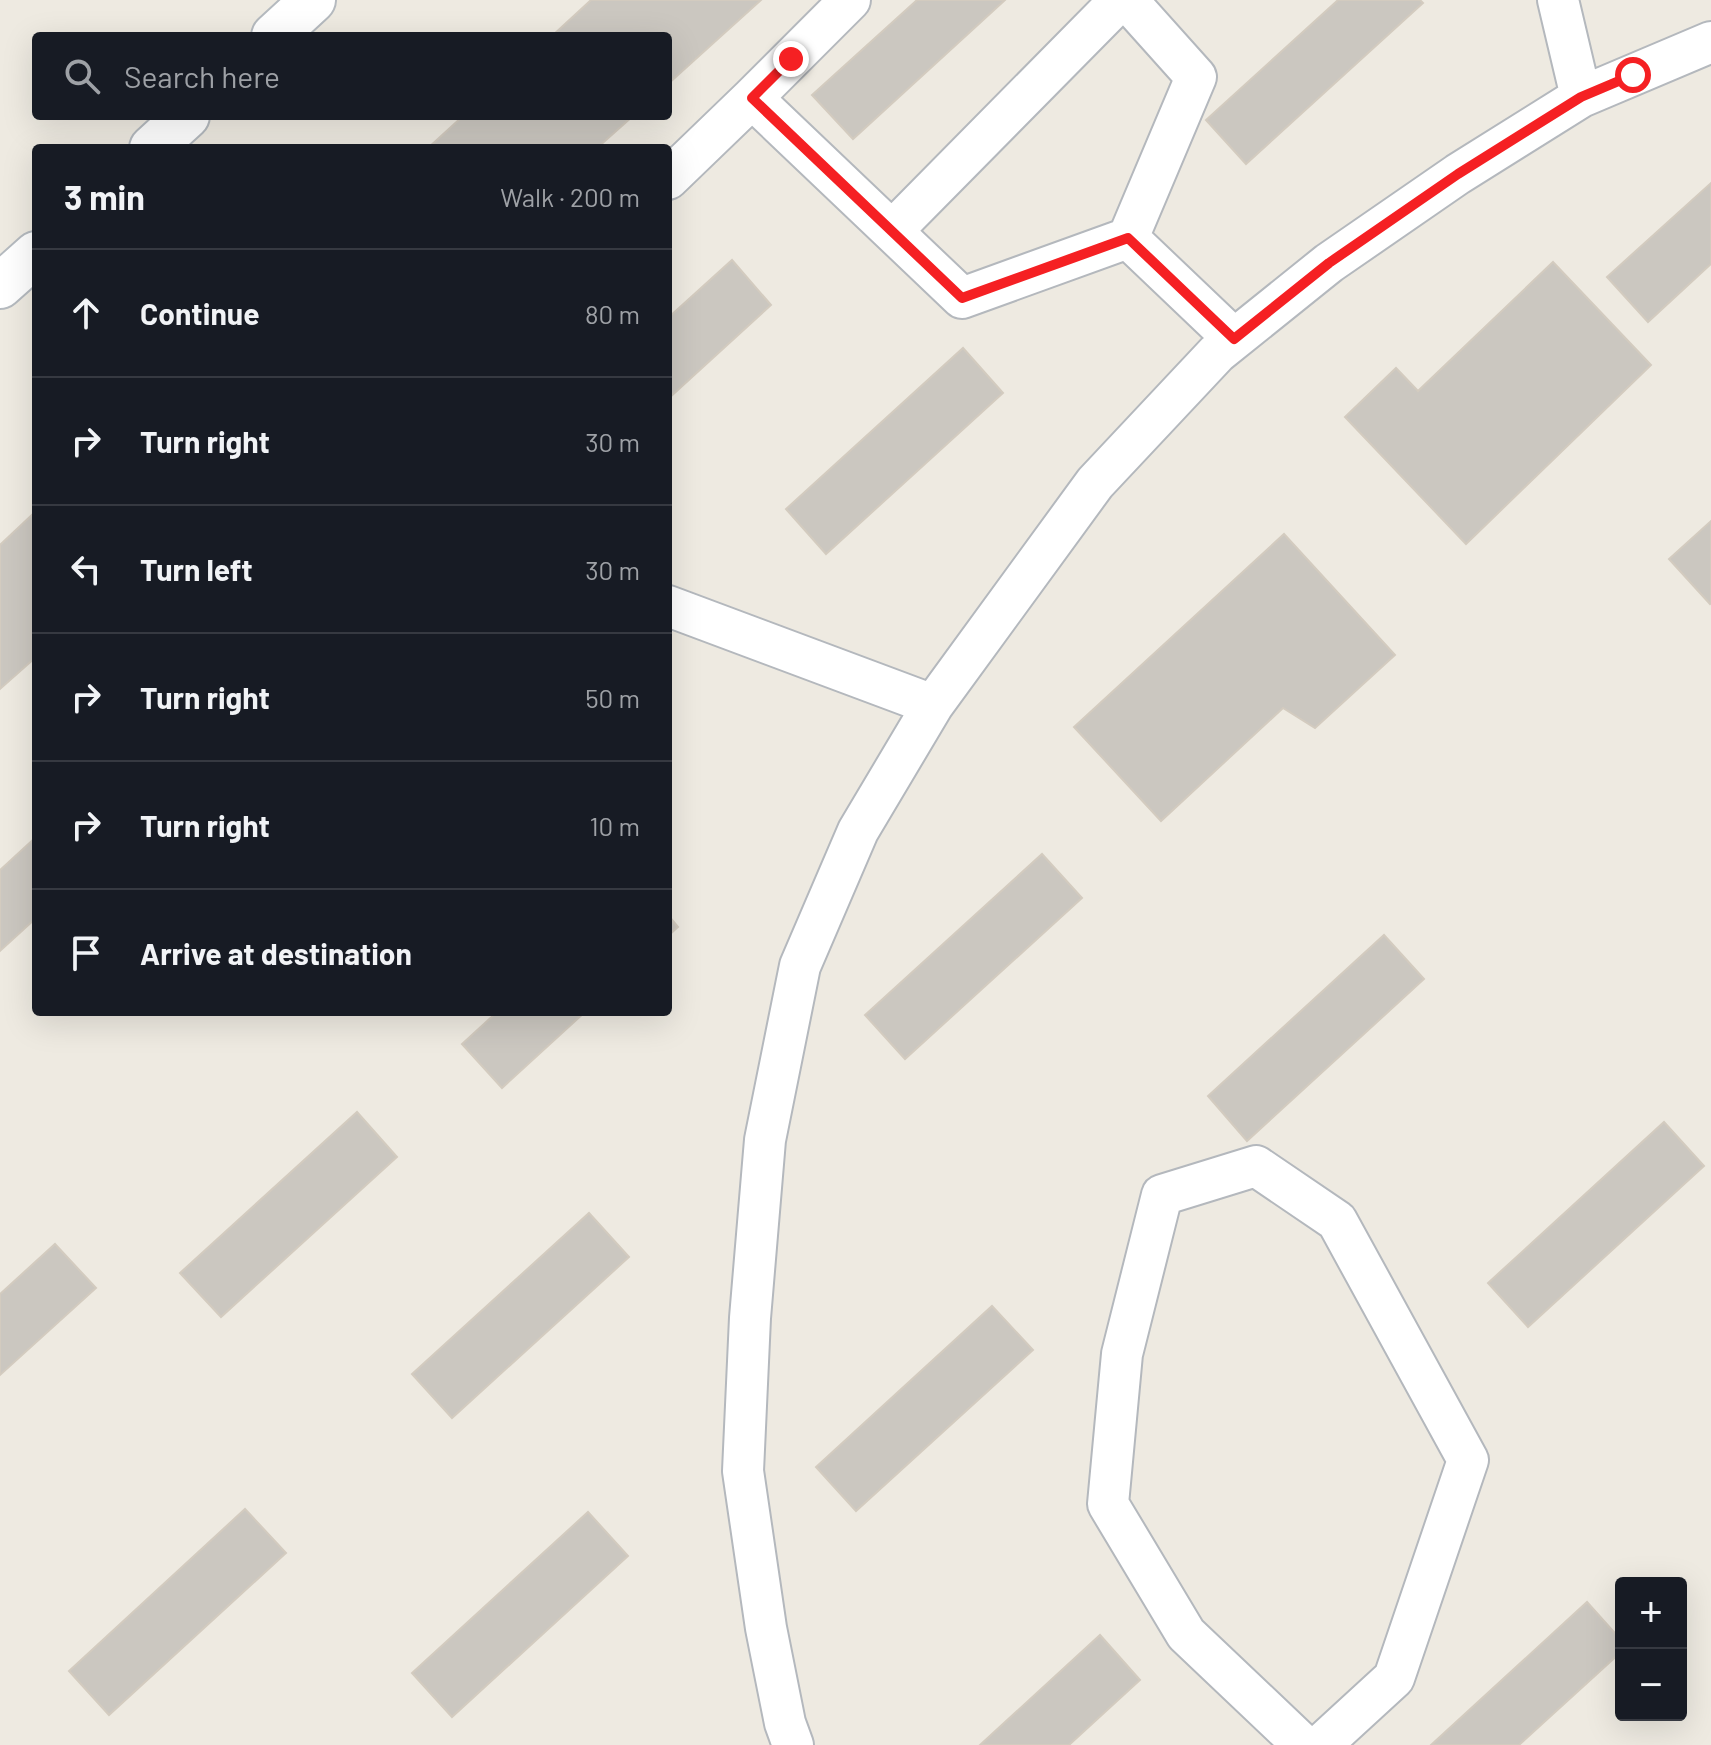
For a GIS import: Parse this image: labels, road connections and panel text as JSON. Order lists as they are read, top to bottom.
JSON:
{
  "page": {
    "search": "Search here",
    "heading": ["3 min", "Walk · 200 m"],
    "list": [
      ["Continue", "80 m"],
      ["Turn right", "30 m"],
      ["Turn left", "30 m"],
      ["Turn right", "50 m"],
      ["Turn right", "10 m"],
      "Arrive at destination"
    ],
    "map_buttons": ["+", "−"]
  }
}
